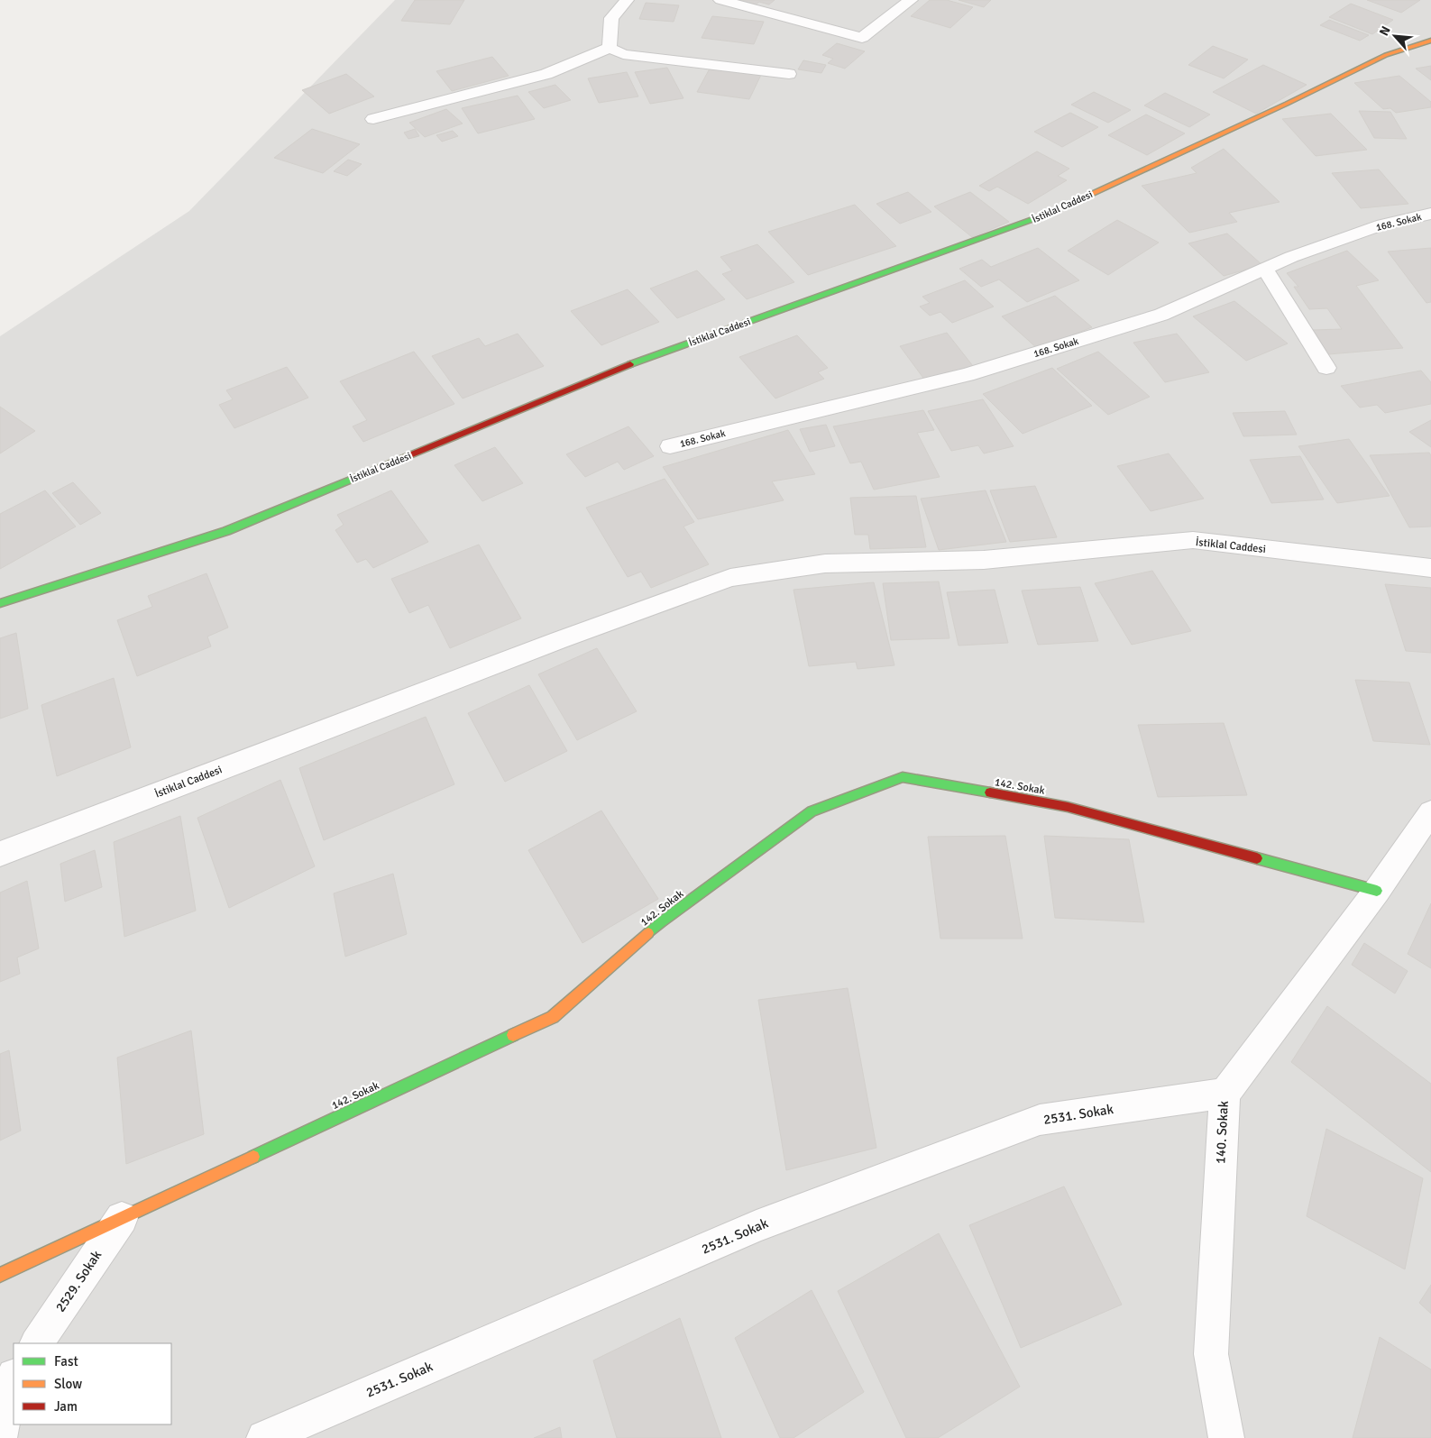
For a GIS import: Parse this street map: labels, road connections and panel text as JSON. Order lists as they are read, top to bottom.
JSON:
{
  "streets": {
    "street": [
      "İstiklal Caddesi",
      "168. Sokak",
      "142. Sokak",
      "2531. Sokak",
      "140. Sokak",
      "2529. Sokak"
    ]
  },
  "crossings": [
    ["142. Sokak", "140. Sokak"],
    ["142. Sokak", "2529. Sokak"],
    ["2531. Sokak", "140. Sokak"]
  ],
  "legend": ["Fast", "Slow", "Jam"],
  "north": "top left"
}
